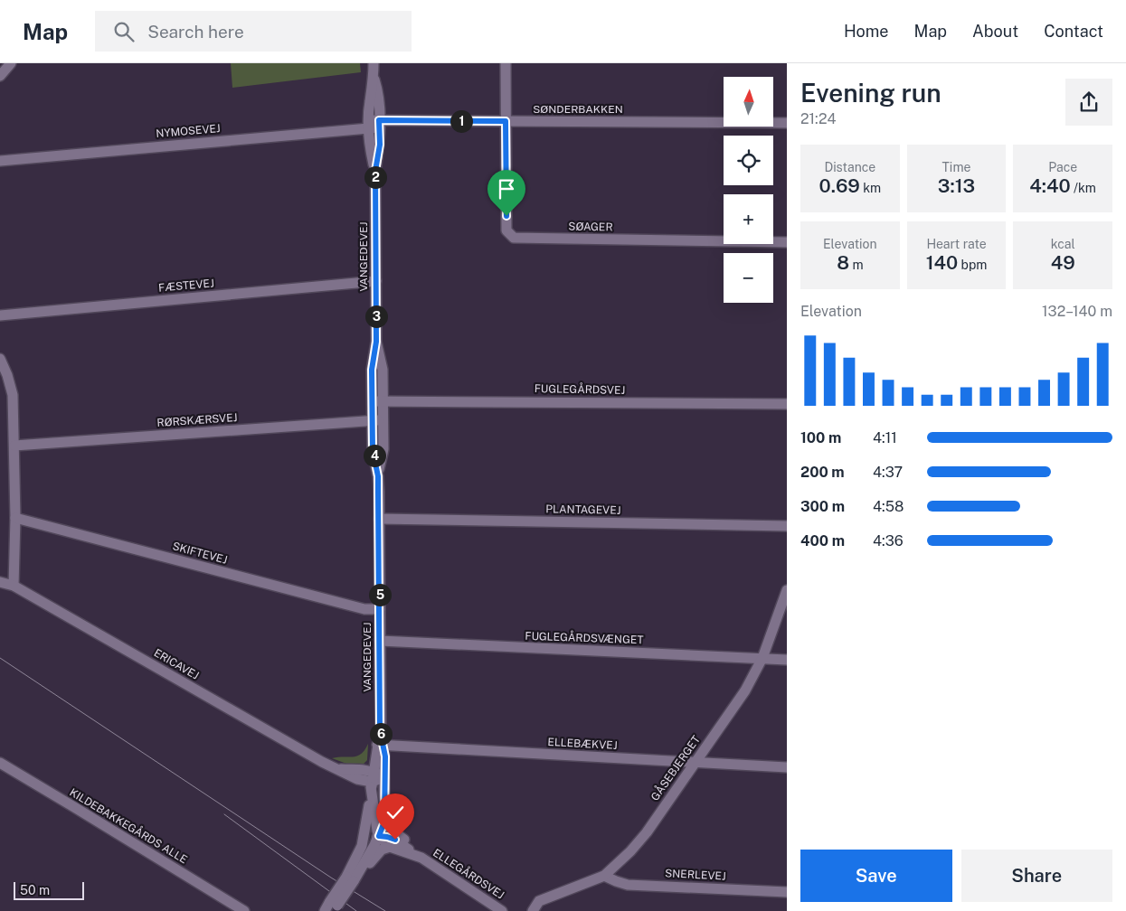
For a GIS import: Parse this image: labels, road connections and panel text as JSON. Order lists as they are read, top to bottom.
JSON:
{
  "streets": {
    "street": [
      "SØNDERBAKKEN",
      "NYMOSEVEJ",
      "SØAGER",
      "VANGEDEVEJ",
      "FÆSTEVEJ",
      "FUGLEGÅRDSVEJ",
      "RØRSKÆRSVEJ",
      "PLANTAGEVEJ",
      "SKIFTEVEJ",
      "FUGLEGÅRDSVÆNGET",
      "ERICAVEJ",
      "ELLEBÆKVEJ",
      "GÅSEBJERGET",
      "KILDEBAKKEGÅRDS ALLE",
      "ELLEGÅRDSVEJ",
      "SNERLEVEJ"
    ]
  },
  "crossings": [
    ["SØNDERBAKKEN", "NYMOSEVEJ"],
    ["SØNDERBAKKEN", "SØAGER"],
    ["SØNDERBAKKEN", "VANGEDEVEJ"],
    ["NYMOSEVEJ", "VANGEDEVEJ"],
    ["VANGEDEVEJ", "FÆSTEVEJ"],
    ["VANGEDEVEJ", "FUGLEGÅRDSVEJ"],
    ["VANGEDEVEJ", "RØRSKÆRSVEJ"],
    ["VANGEDEVEJ", "PLANTAGEVEJ"],
    ["VANGEDEVEJ", "SKIFTEVEJ"],
    ["VANGEDEVEJ", "FUGLEGÅRDSVÆNGET"],
    ["VANGEDEVEJ", "ERICAVEJ"],
    ["VANGEDEVEJ", "ELLEBÆKVEJ"],
    ["VANGEDEVEJ", "ELLEGÅRDSVEJ"],
    ["FUGLEGÅRDSVÆNGET", "GÅSEBJERGET"],
    ["ELLEBÆKVEJ", "GÅSEBJERGET"],
    ["GÅSEBJERGET", "SNERLEVEJ"]
  ],
  "scale_bar": "50 m",
  "north": "top",
  "page": {
    "header": "Map",
    "search": "Search here",
    "nav": [
      "Home",
      "Map",
      "About",
      "Contact"
    ],
    "heading": ["Evening run", "21:24"],
    "map_buttons": ["+", "−"],
    "pins": [
      "1",
      "2",
      "3",
      "4",
      "5",
      "6"
    ],
    "stats": [
      ["Distance", "0.69 km"],
      ["Time", "3:13"],
      ["Pace", "4:40 /km"],
      ["Elevation", "8 m"],
      ["Heart rate", "140 bpm"],
      ["kcal", "49"]
    ],
    "chart": ["Elevation", "132–140 m"],
    "list": [
      {
        "name": "100 m",
        "note": "4:11"
      },
      {
        "name": "200 m",
        "note": "4:37"
      },
      {
        "name": "300 m",
        "note": "4:58"
      },
      {
        "name": "400 m",
        "note": "4:36"
      }
    ],
    "buttons": ["Save", "Share"],
    "scale": "50 m"
  }
}
